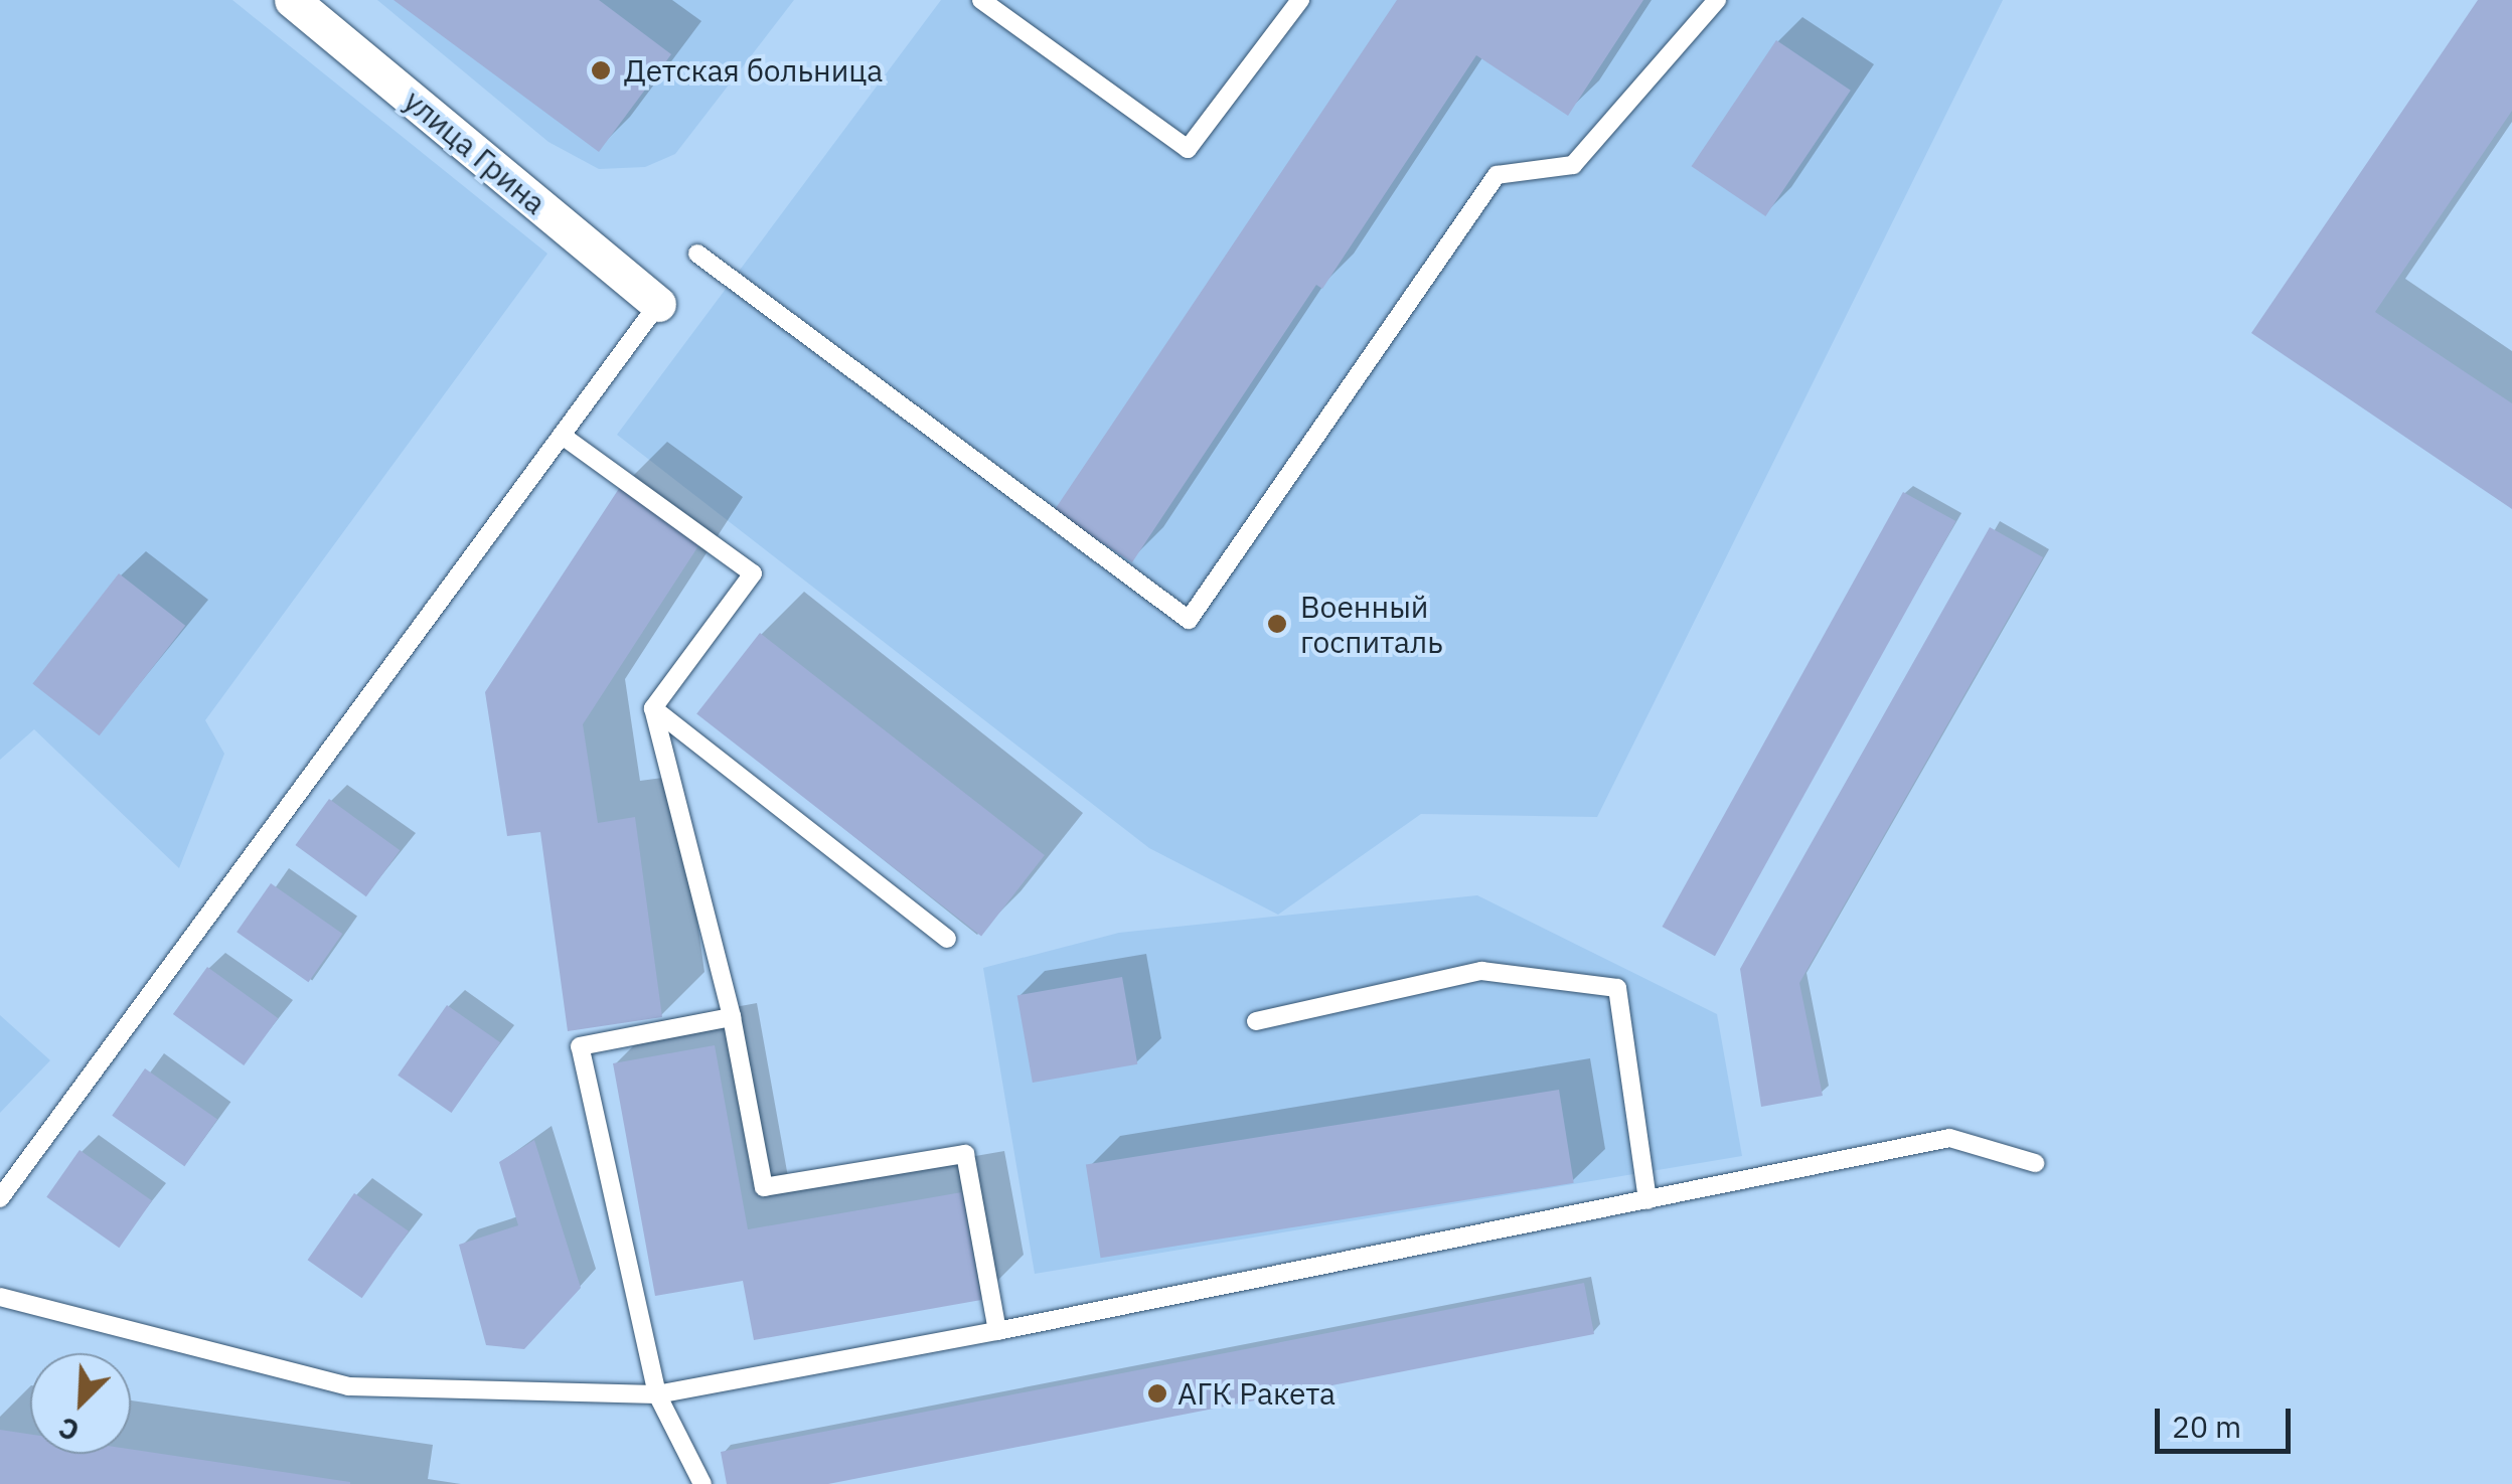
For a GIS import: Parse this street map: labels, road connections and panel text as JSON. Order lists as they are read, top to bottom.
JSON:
{
  "streets": {
    "street": ["улица Грина"]
  },
  "places": ["Детская больница", "Военный госпиталь", "АГК Ракета"],
  "scale_bar": "20 m",
  "north": "bottom left"
}
